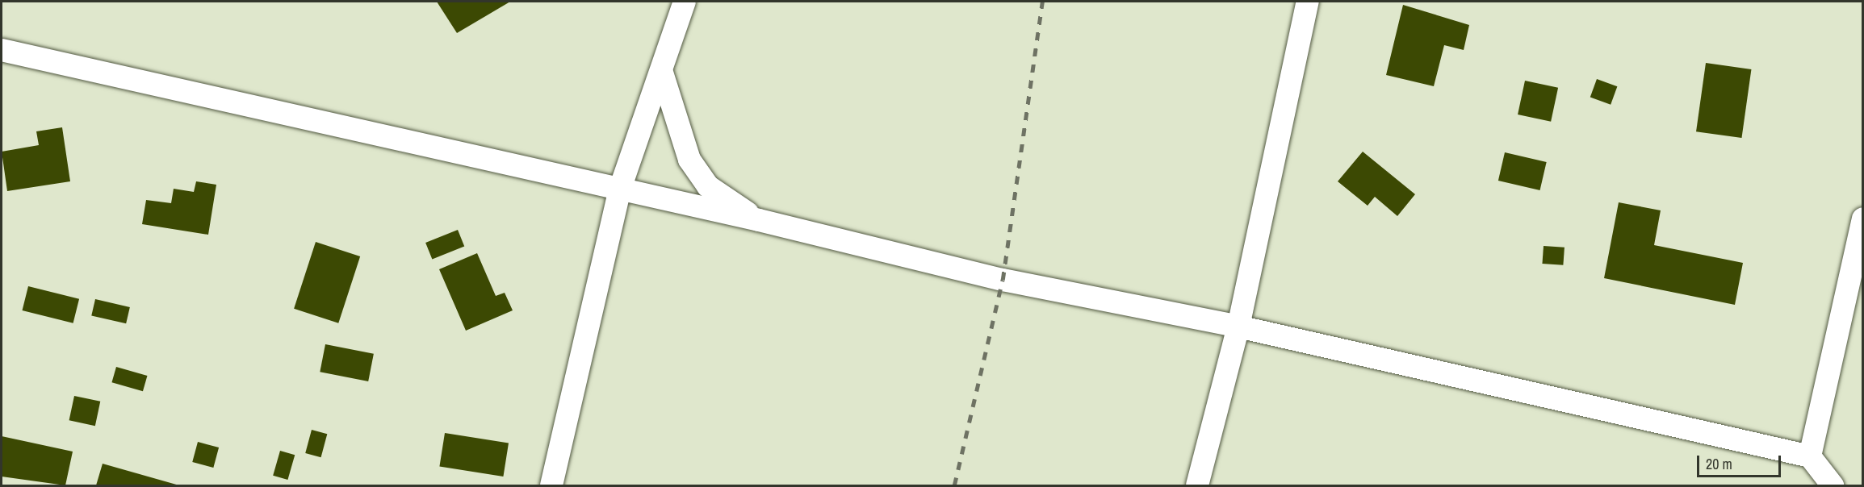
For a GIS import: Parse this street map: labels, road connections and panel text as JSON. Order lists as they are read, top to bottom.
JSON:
{
  "scale_bar": "20 m"
}
